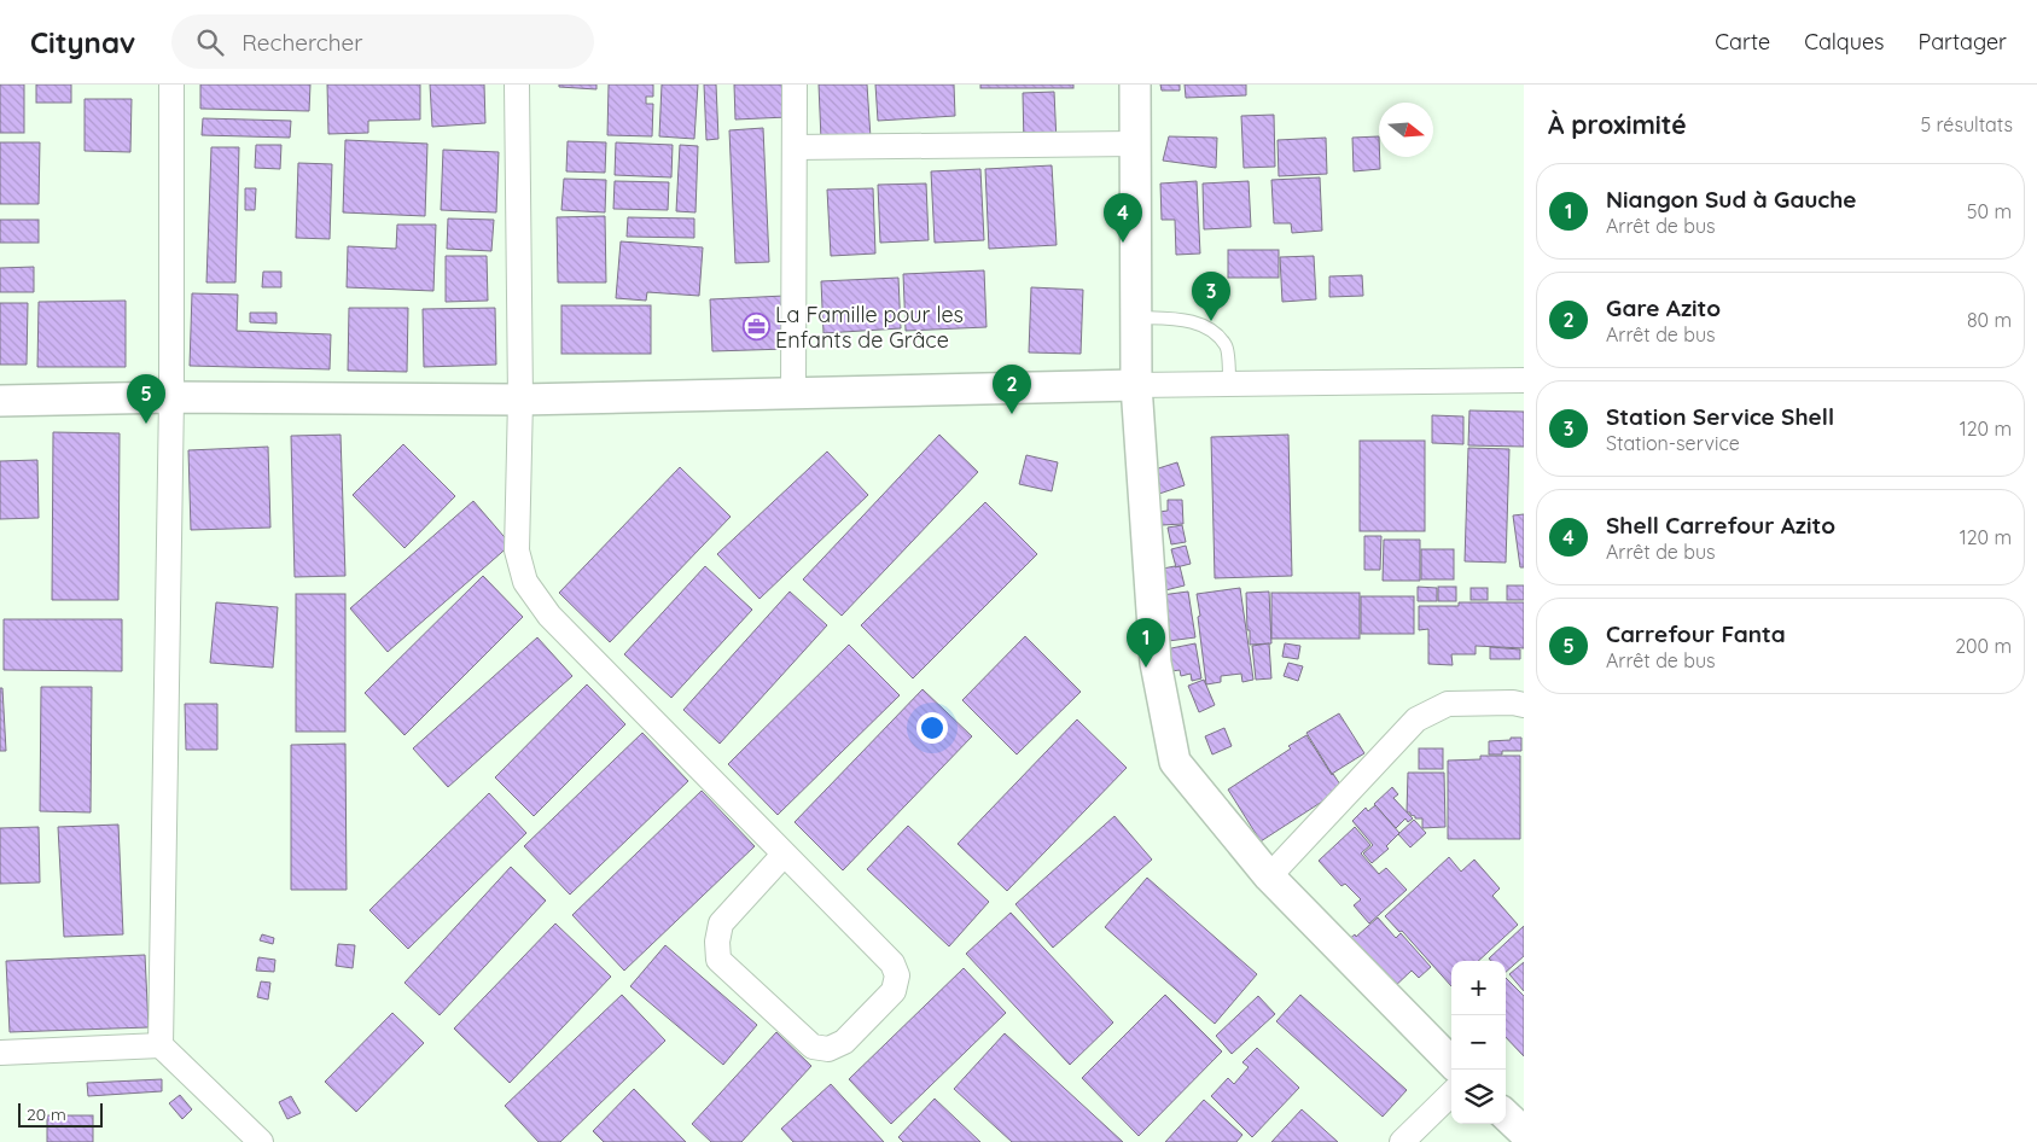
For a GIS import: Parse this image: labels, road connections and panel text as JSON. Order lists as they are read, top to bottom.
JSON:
{
  "places": {
    "office": ["La Famille pour les Enfants de Grâce"]
  },
  "scale_bar": "20 m",
  "north": "right",
  "page": {
    "header": "Citynav",
    "search": "Rechercher",
    "nav": ["Carte", "Calques", "Partager"],
    "heading": ["À proximité", "5 résultats"],
    "list": [
      {
        "mark": "1",
        "name": "Niangon Sud à Gauche",
        "note": "Arrêt de bus",
        "value": "50 m"
      },
      {
        "mark": "2",
        "name": "Gare Azito",
        "note": "Arrêt de bus",
        "value": "80 m"
      },
      {
        "mark": "3",
        "name": "Station Service Shell",
        "note": "Station-service",
        "value": "120 m"
      },
      {
        "mark": "4",
        "name": "Shell Carrefour Azito",
        "note": "Arrêt de bus",
        "value": "120 m"
      },
      {
        "mark": "5",
        "name": "Carrefour Fanta",
        "note": "Arrêt de bus",
        "value": "200 m"
      }
    ],
    "pins": [
      "4",
      "3",
      "2",
      "5",
      "1"
    ],
    "map_buttons": ["+", "−"],
    "scale": "20 m"
  }
}
